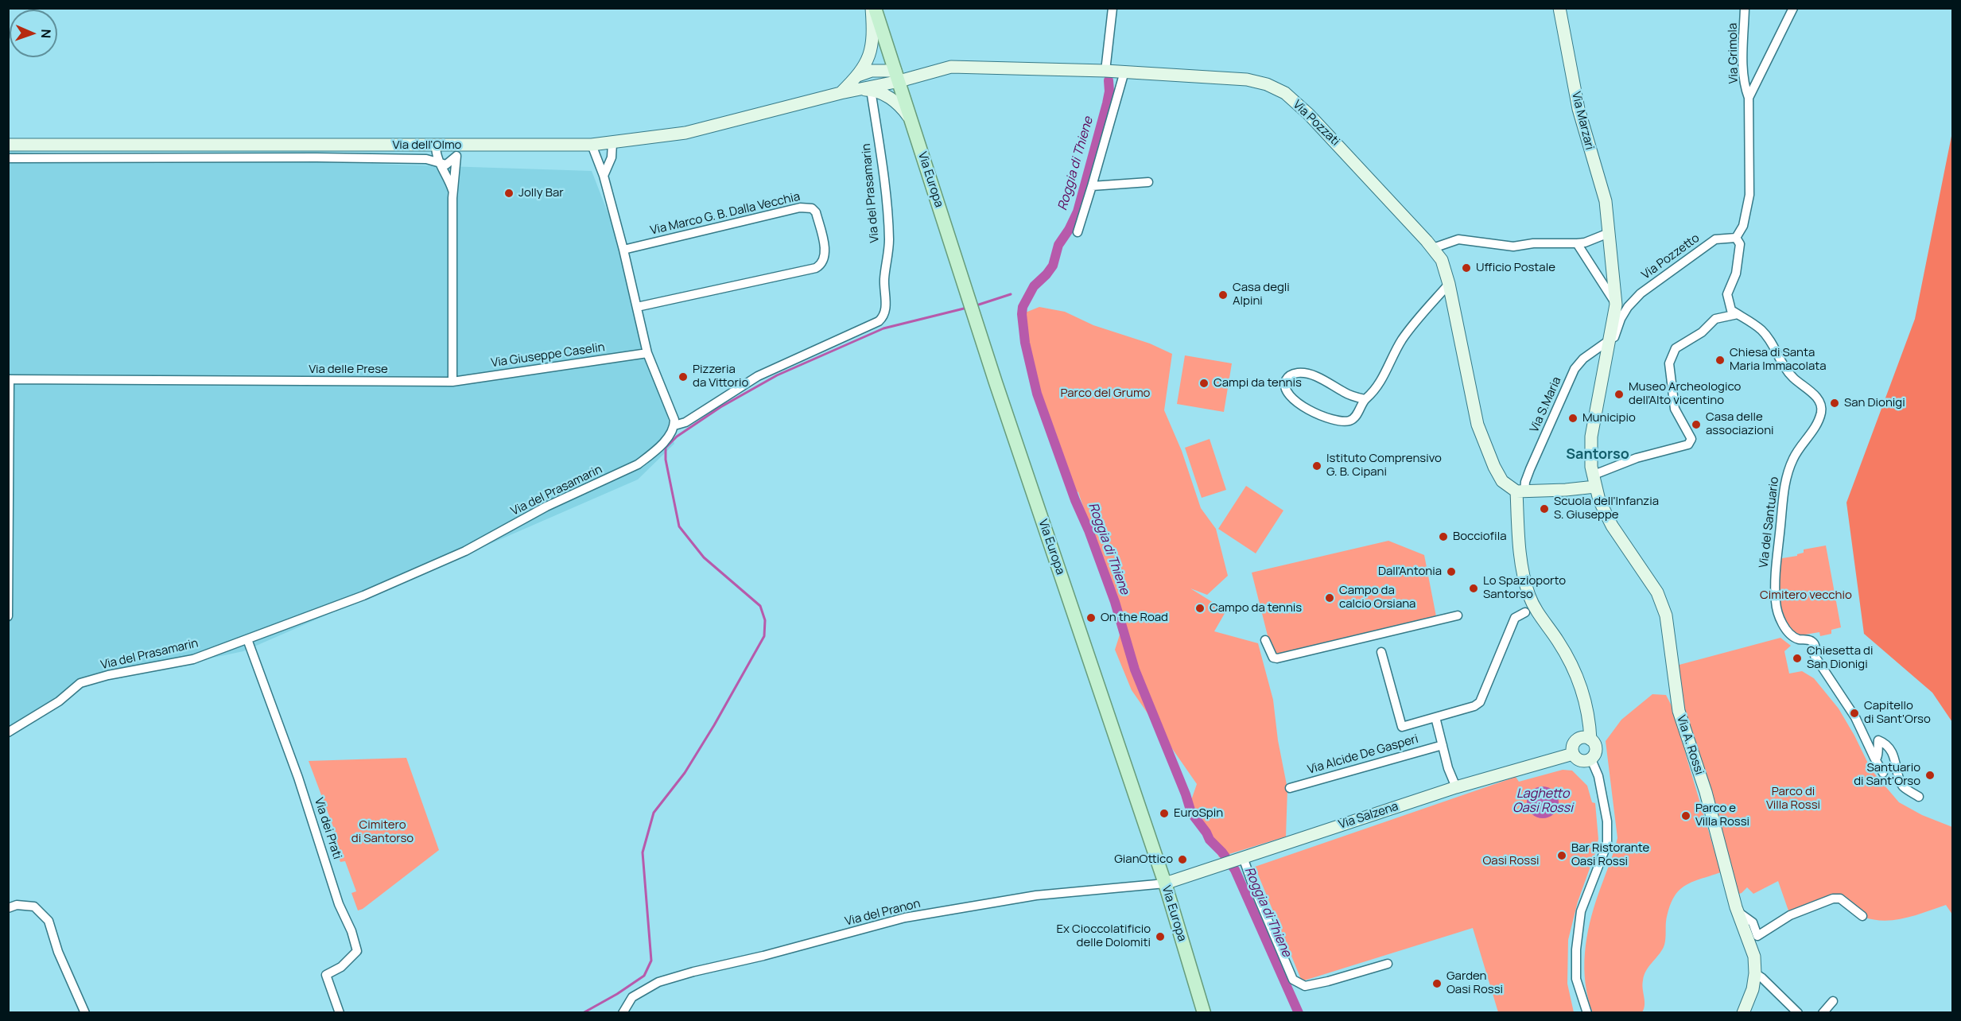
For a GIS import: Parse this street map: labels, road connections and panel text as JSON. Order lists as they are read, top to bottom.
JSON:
{
  "streets": {
    "main road": ["Via Europa"],
    "street": [
      "Via Grimola",
      "Via Marzari",
      "Via Pozzati",
      "Via dell'Olmo",
      "Via del Prasamarin",
      "Via Marco G. B. Dalla Vecchia",
      "Via Pozzetto",
      "Via Giuseppe Caselin",
      "Via delle Prese",
      "Via S.Maria",
      "Via del Santuario",
      "Via A. Rossi",
      "Via Alcide De Gasperi",
      "Via Salzena",
      "Via dei Prati",
      "Via del Pranon"
    ]
  },
  "crossings": [
    ["Via Marzari", "Via Pozzetto"],
    ["Via Marzari", "Via S.Maria"],
    ["Via Marzari", "Via A. Rossi"],
    ["Via Pozzati", "Via dell'Olmo"],
    ["Via Pozzati", "Via Europa"],
    ["Via Pozzati", "Via S.Maria"],
    ["Via dell'Olmo", "Via Europa"],
    ["Via dell'Olmo", "Via del Prasamarin"],
    ["Via Europa", "Via Salzena"],
    ["Via Europa", "Via del Pranon"],
    ["Via del Prasamarin", "Via dei Prati"],
    ["Via Pozzetto", "Via del Santuario"],
    ["Via Pozzetto", "Via A. Rossi"],
    ["Via Giuseppe Caselin", "Via delle Prese"],
    ["Via Salzena", "Via del Pranon"]
  ],
  "districts": ["Santorso"],
  "water": ["Roggia di Thiene", "Laghetto Oasi Rossi"],
  "parks": [
    "Parco del Grumo",
    "Cimitero vecchio",
    "Parco di Villa Rossi",
    "Cimitero di Santorso",
    "Oasi Rossi"
  ],
  "places": [
    "Jolly Bar",
    "Ufficio Postale",
    "Casa degli Alpini",
    "Chiesa di Santa Maria Immacolata",
    "Pizzeria da Vittorio",
    "Campi da tennis",
    "Museo Archeologico dell'Alto vicentino",
    "San Dionigi",
    "Municipio",
    "Casa delle associazioni",
    "Istituto Comprensivo G. B. Cipani",
    "Scuola dell'Infanzia S. Giuseppe",
    "Bocciofila",
    "Dall'Antonia",
    "Lo Spazioporto Santorso",
    "Campo da calcio Orsiana",
    "Campo da tennis",
    "On the Road",
    "Chiesetta di San Dionigi",
    "Capitello di Sant'Orso",
    "Santuario di Sant'Orso",
    "EuroSpin",
    "Parco e Villa Rossi",
    "Bar Ristorante Oasi Rossi",
    "GianOttico",
    "Ex Cioccolatificio delle Dolomiti",
    "Garden Oasi Rossi"
  ],
  "north": "right"
}
